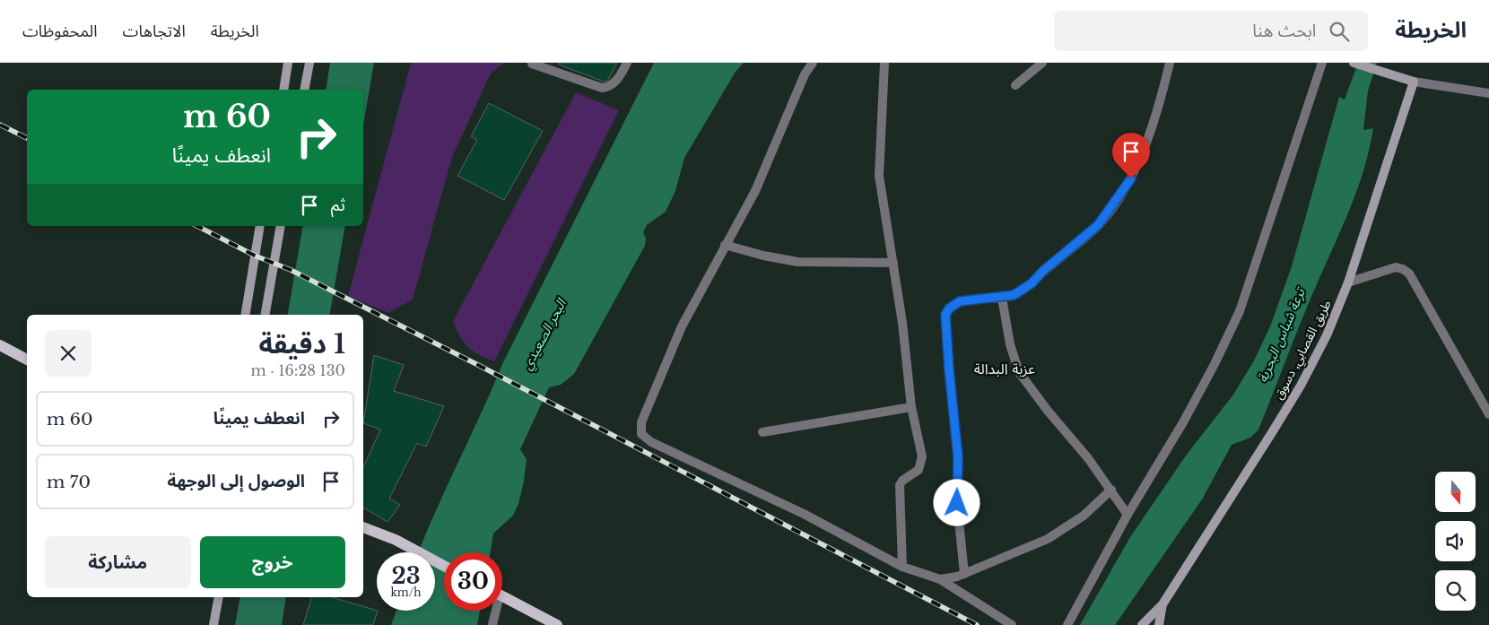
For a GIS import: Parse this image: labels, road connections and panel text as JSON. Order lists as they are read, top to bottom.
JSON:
{
  "streets": {
    "main road": ["طريق القصابي, دسوق"]
  },
  "districts": ["عزبة البدالة"],
  "water": ["البحر الصعيدي", "ترعة شباس البحرية"],
  "north": "bottom",
  "page": {
    "header": "الخريطة",
    "search": "ابحث هنا",
    "nav": ["الخريطة", "الاتجاهات", "المحفوظات"],
    "turn": ["60 m", "انعطف يمينًا"],
    "then": "ثم",
    "heading": ["1 دقيقة", "130 m · 16:28"],
    "list": [
      {
        "name": "انعطف يمينًا",
        "value": "60 m"
      },
      {
        "name": "الوصول إلى الوجهة",
        "value": "70 m"
      }
    ],
    "buttons": ["خروج", "مشاركة"],
    "speed": "23 km/h",
    "limit": "30"
  }
}
